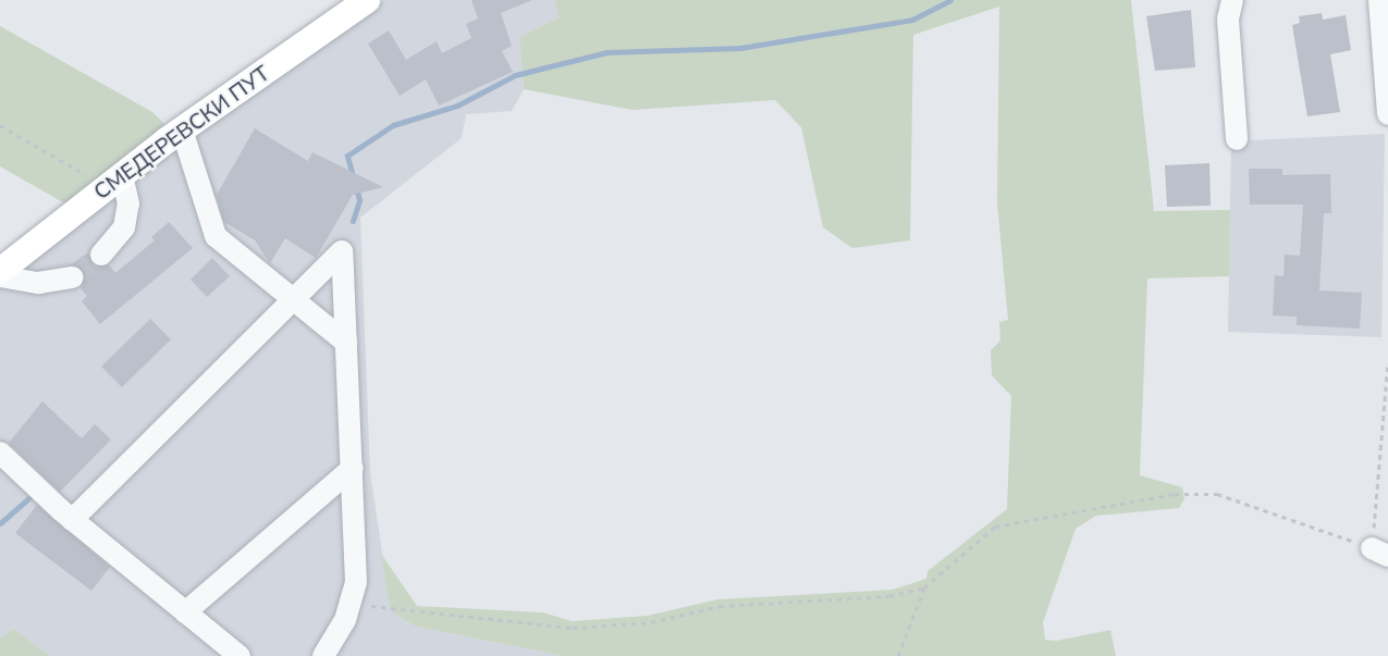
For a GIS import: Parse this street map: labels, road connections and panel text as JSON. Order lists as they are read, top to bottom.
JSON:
{
  "streets": {
    "main road": ["СМЕДЕРЕВСКИ ПУТ"]
  }
}
